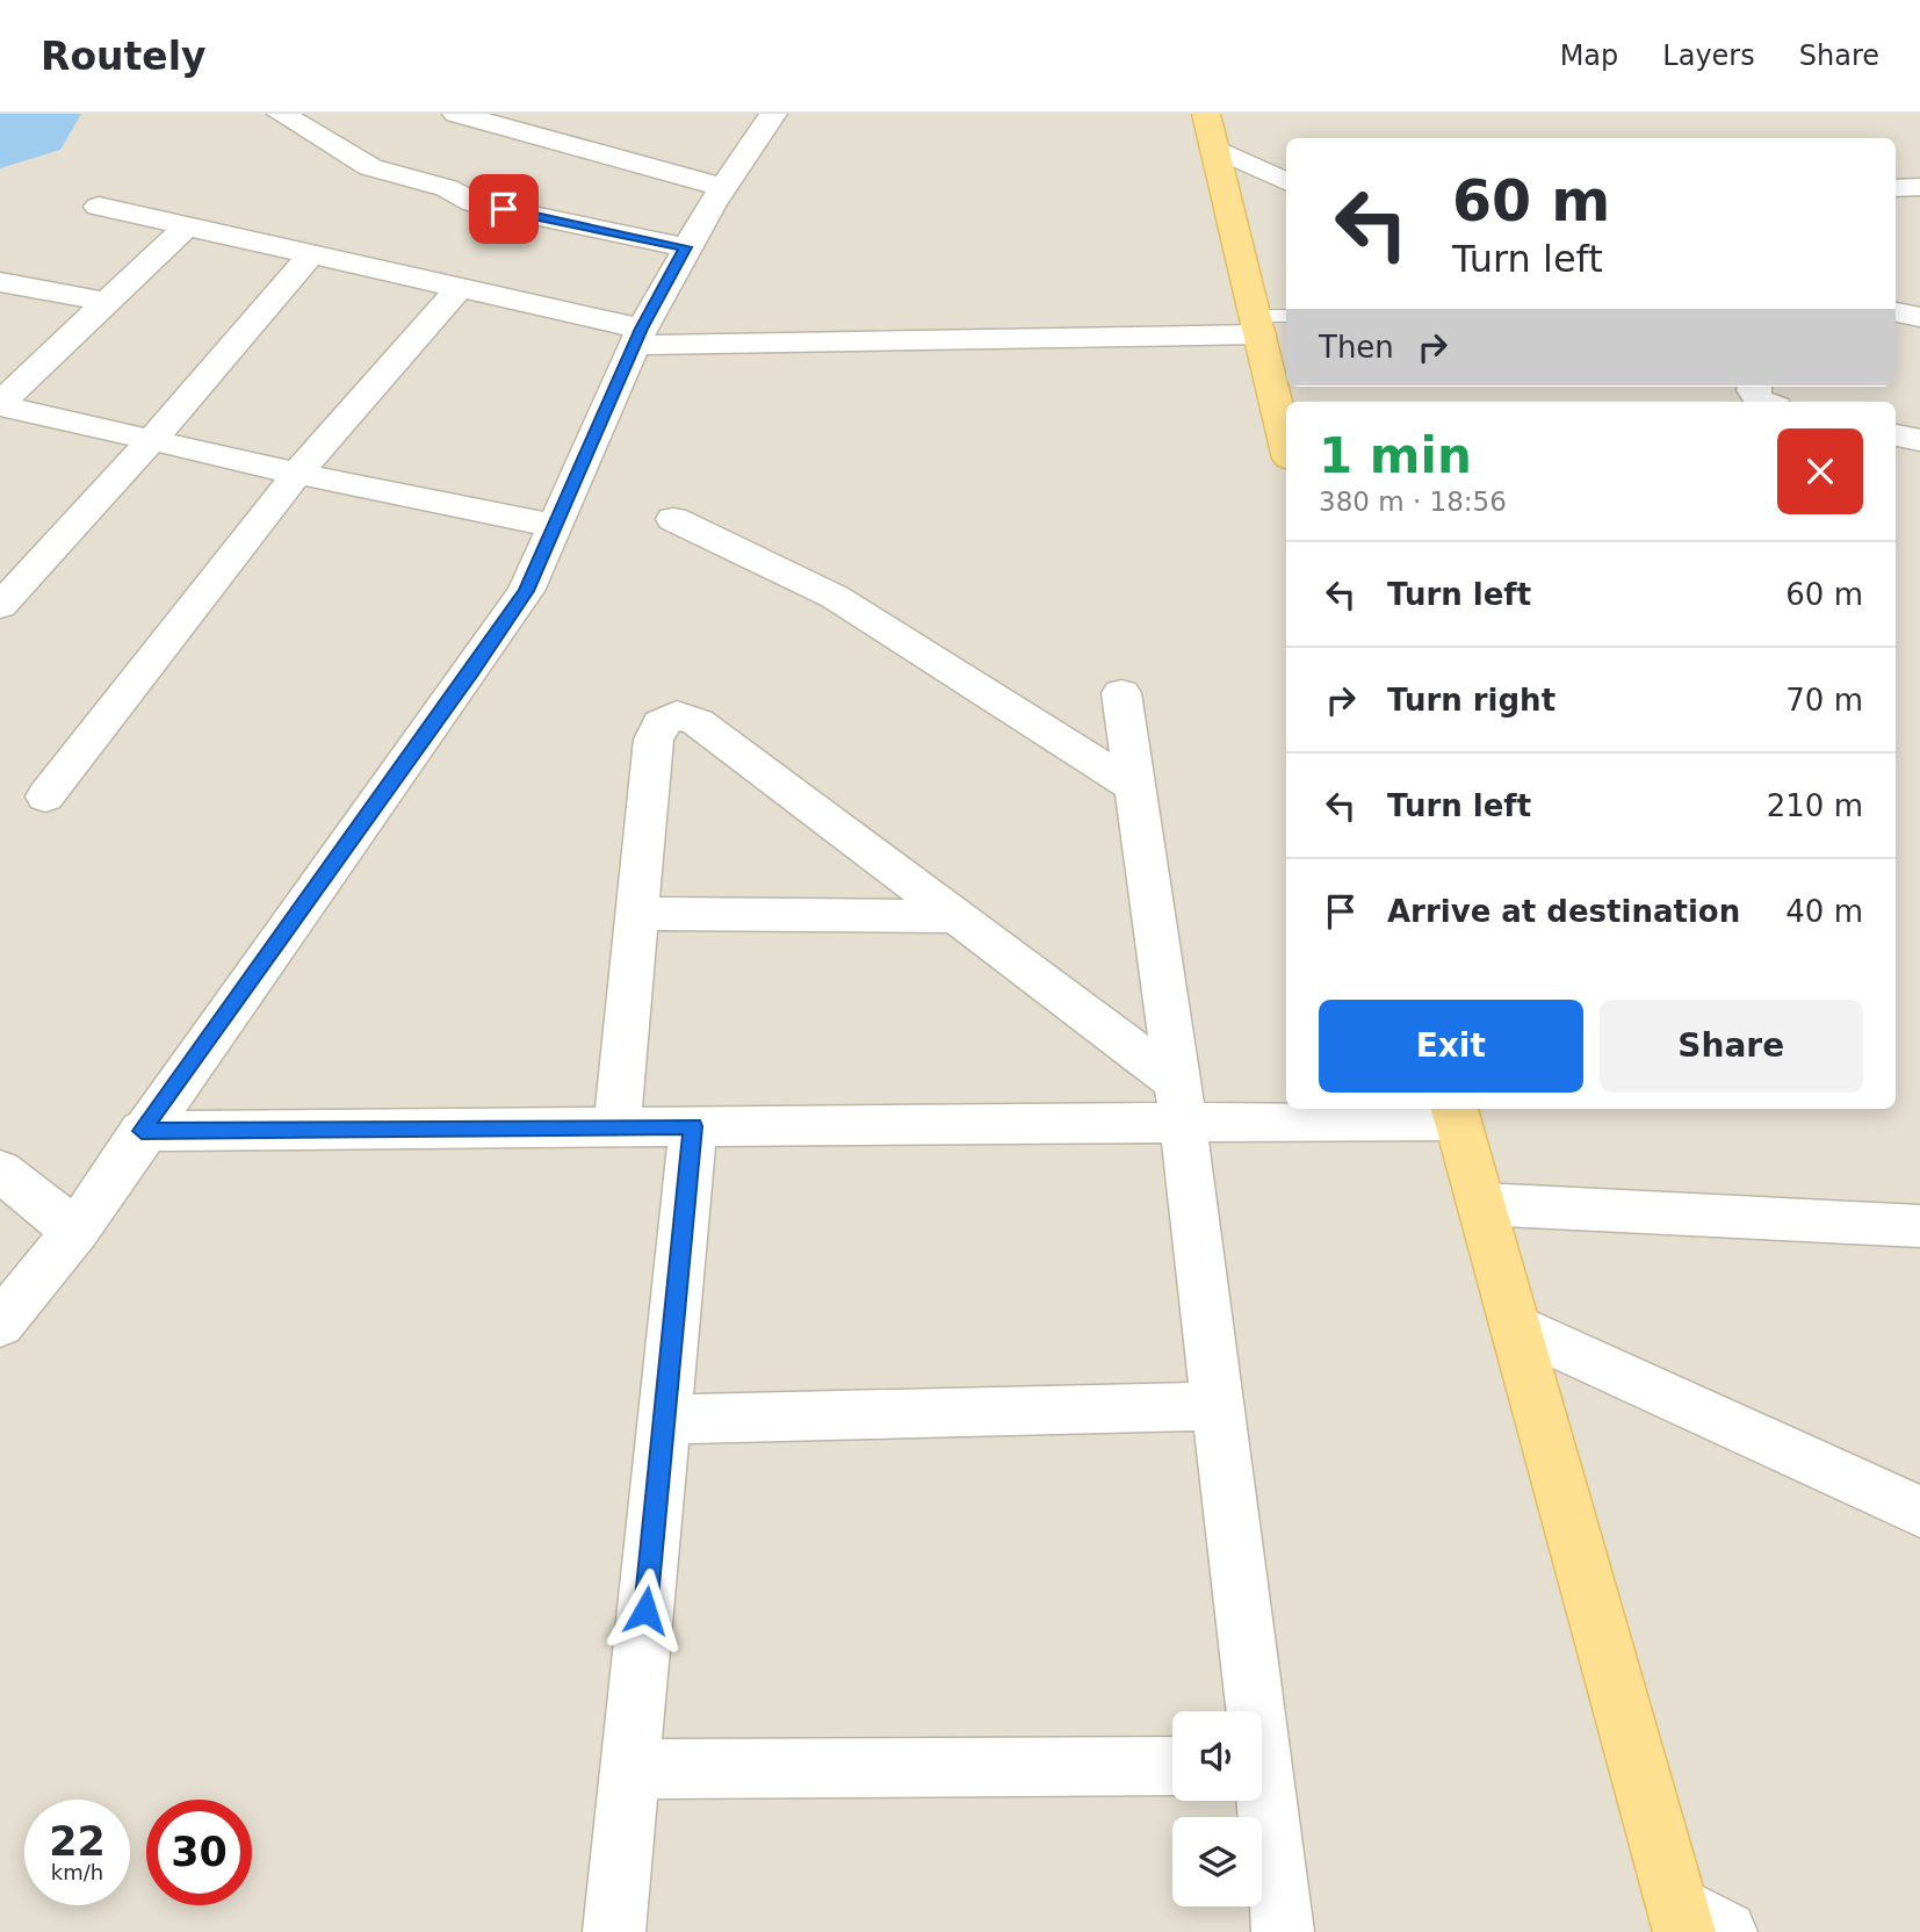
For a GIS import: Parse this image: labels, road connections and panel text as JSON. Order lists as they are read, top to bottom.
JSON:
{
  "page": {
    "header": "Routely",
    "nav": ["Map", "Layers", "Share"],
    "turn": ["60 m", "Turn left"],
    "then": "Then",
    "heading": ["1 min", "380 m · 18:56"],
    "list": [
      {
        "name": "Turn left",
        "value": "60 m"
      },
      {
        "name": "Turn right",
        "value": "70 m"
      },
      {
        "name": "Turn left",
        "value": "210 m"
      },
      {
        "name": "Arrive at destination",
        "value": "40 m"
      }
    ],
    "buttons": ["Exit", "Share"],
    "speed": "22 km/h",
    "limit": "30"
  }
}
